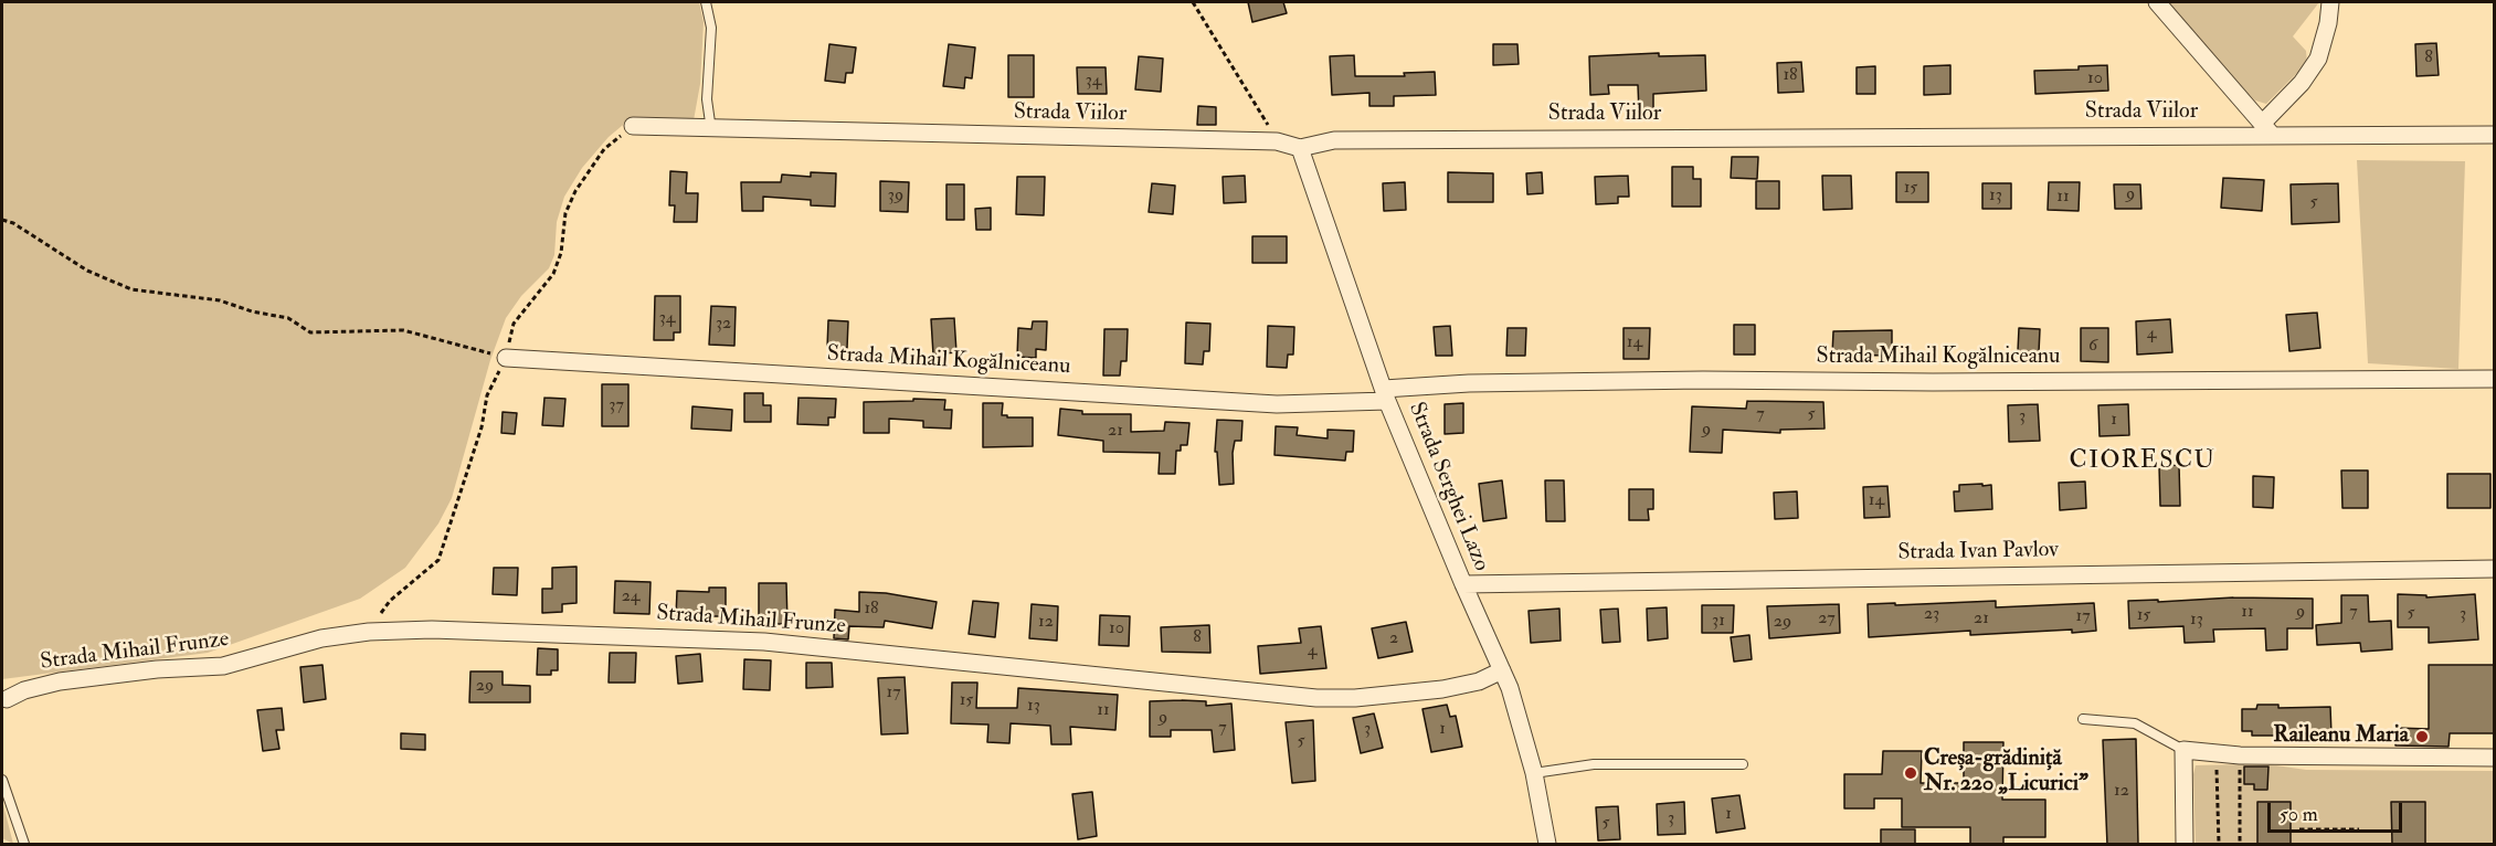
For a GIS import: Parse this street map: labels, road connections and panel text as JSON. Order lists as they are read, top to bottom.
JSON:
{
  "streets": {
    "street": [
      "Strada Viilor",
      "Strada Mihail Kogălniceanu",
      "Strada Serghei Lazo",
      "Strada Ivan Pavlov",
      "Strada Mihail Frunze"
    ]
  },
  "crossings": [
    ["Strada Viilor", "Strada Serghei Lazo"],
    ["Strada Mihail Kogălniceanu", "Strada Serghei Lazo"],
    ["Strada Serghei Lazo", "Strada Ivan Pavlov"],
    ["Strada Serghei Lazo", "Strada Mihail Frunze"]
  ],
  "districts": ["CIORESCU"],
  "places": ["Raileanu Maria", "Creșa-grădiniță Nr. 220 „Licurici”"],
  "house_numbers": [
    "8",
    "18",
    "10",
    "34",
    "15",
    "9",
    "39",
    "13",
    "11",
    "5",
    "34",
    "32",
    "4",
    "14",
    "6",
    "37",
    "7",
    "5",
    "3",
    "1",
    "9",
    "21",
    "14",
    "24",
    "18",
    "11",
    "9",
    "7",
    "5",
    "23",
    "3",
    "15",
    "17",
    "27",
    "21",
    "13",
    "31",
    "12",
    "29",
    "10",
    "8",
    "2",
    "4",
    "29",
    "17",
    "15",
    "13",
    "11",
    "9",
    "7",
    "3",
    "1",
    "5",
    "12",
    "1",
    "3",
    "5"
  ],
  "scale_bar": "50 m"
}
